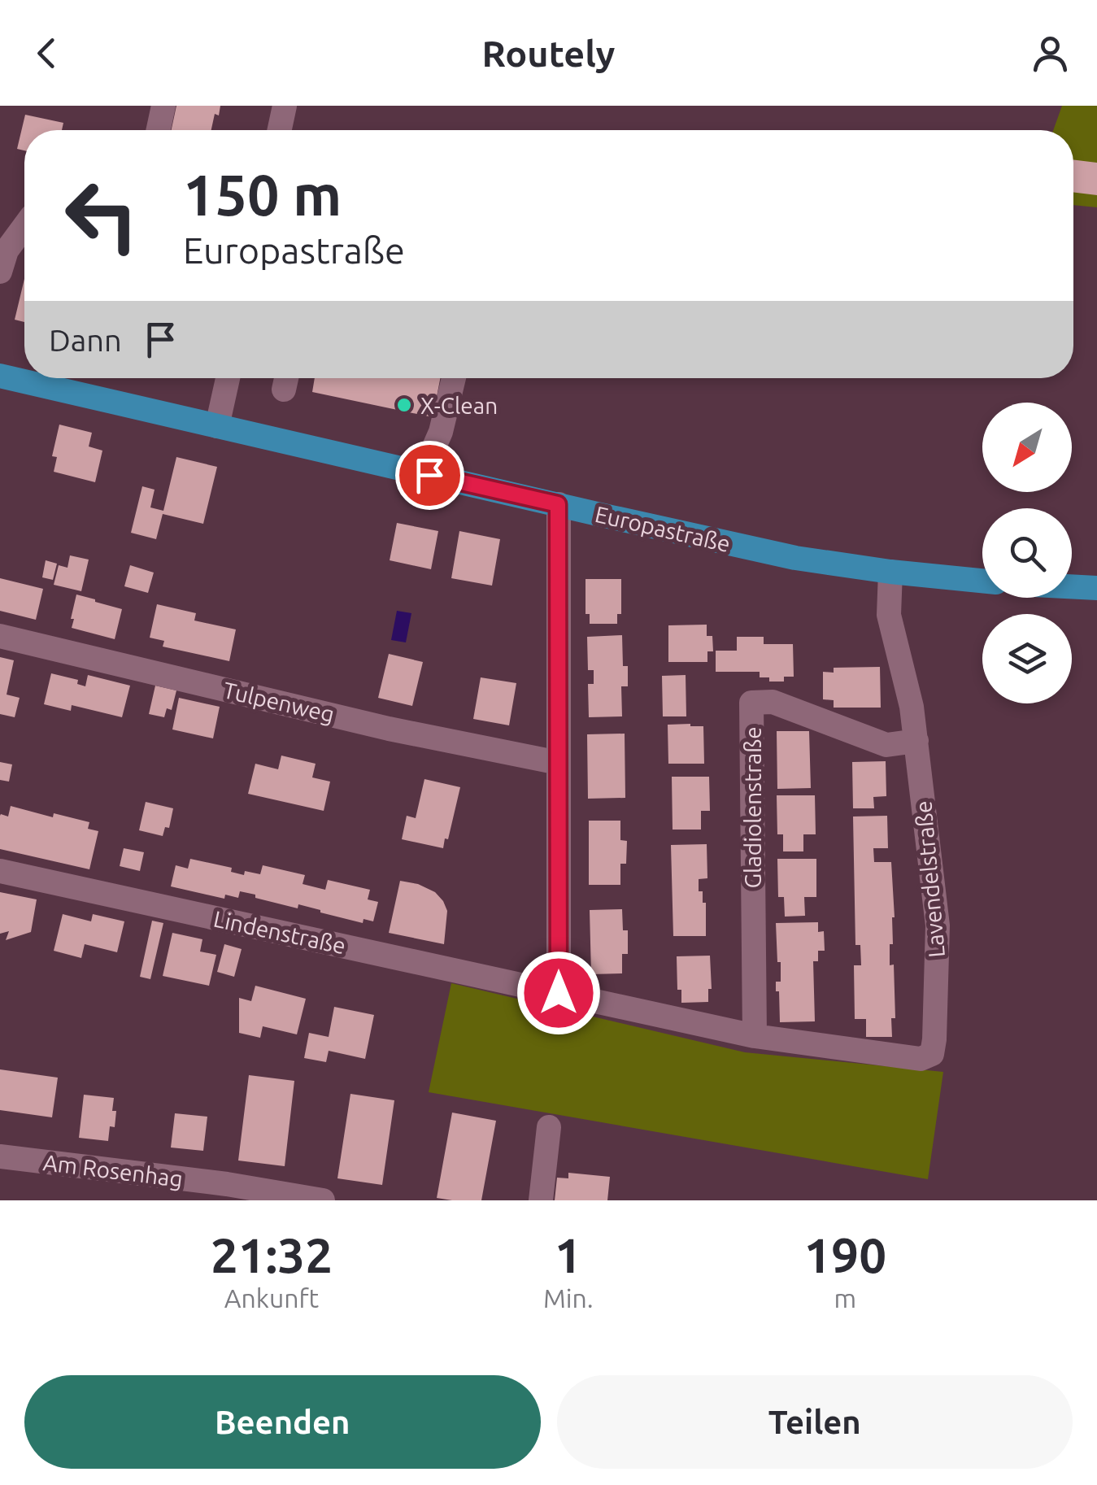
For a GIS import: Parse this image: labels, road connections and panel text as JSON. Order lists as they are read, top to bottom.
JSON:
{
  "streets": {
    "main road": ["Europastraße"],
    "street": [
      "Tulpenweg",
      "Gladiolenstraße",
      "Lavendelstraße",
      "Lindenstraße",
      "Am Rosenhag"
    ]
  },
  "crossings": [
    ["Europastraße", "Lavendelstraße"],
    ["Gladiolenstraße", "Lavendelstraße"],
    ["Lavendelstraße", "Lindenstraße"]
  ],
  "places": ["X-Clean"],
  "north": "bottom left",
  "page": {
    "header": "Routely",
    "turn": ["150 m", "Europastraße"],
    "then": "Dann",
    "eta": [
      "21:32",
      "Ankunft",
      "1",
      "Min.",
      "190",
      "m"
    ],
    "buttons": ["Beenden", "Teilen"]
  }
}
